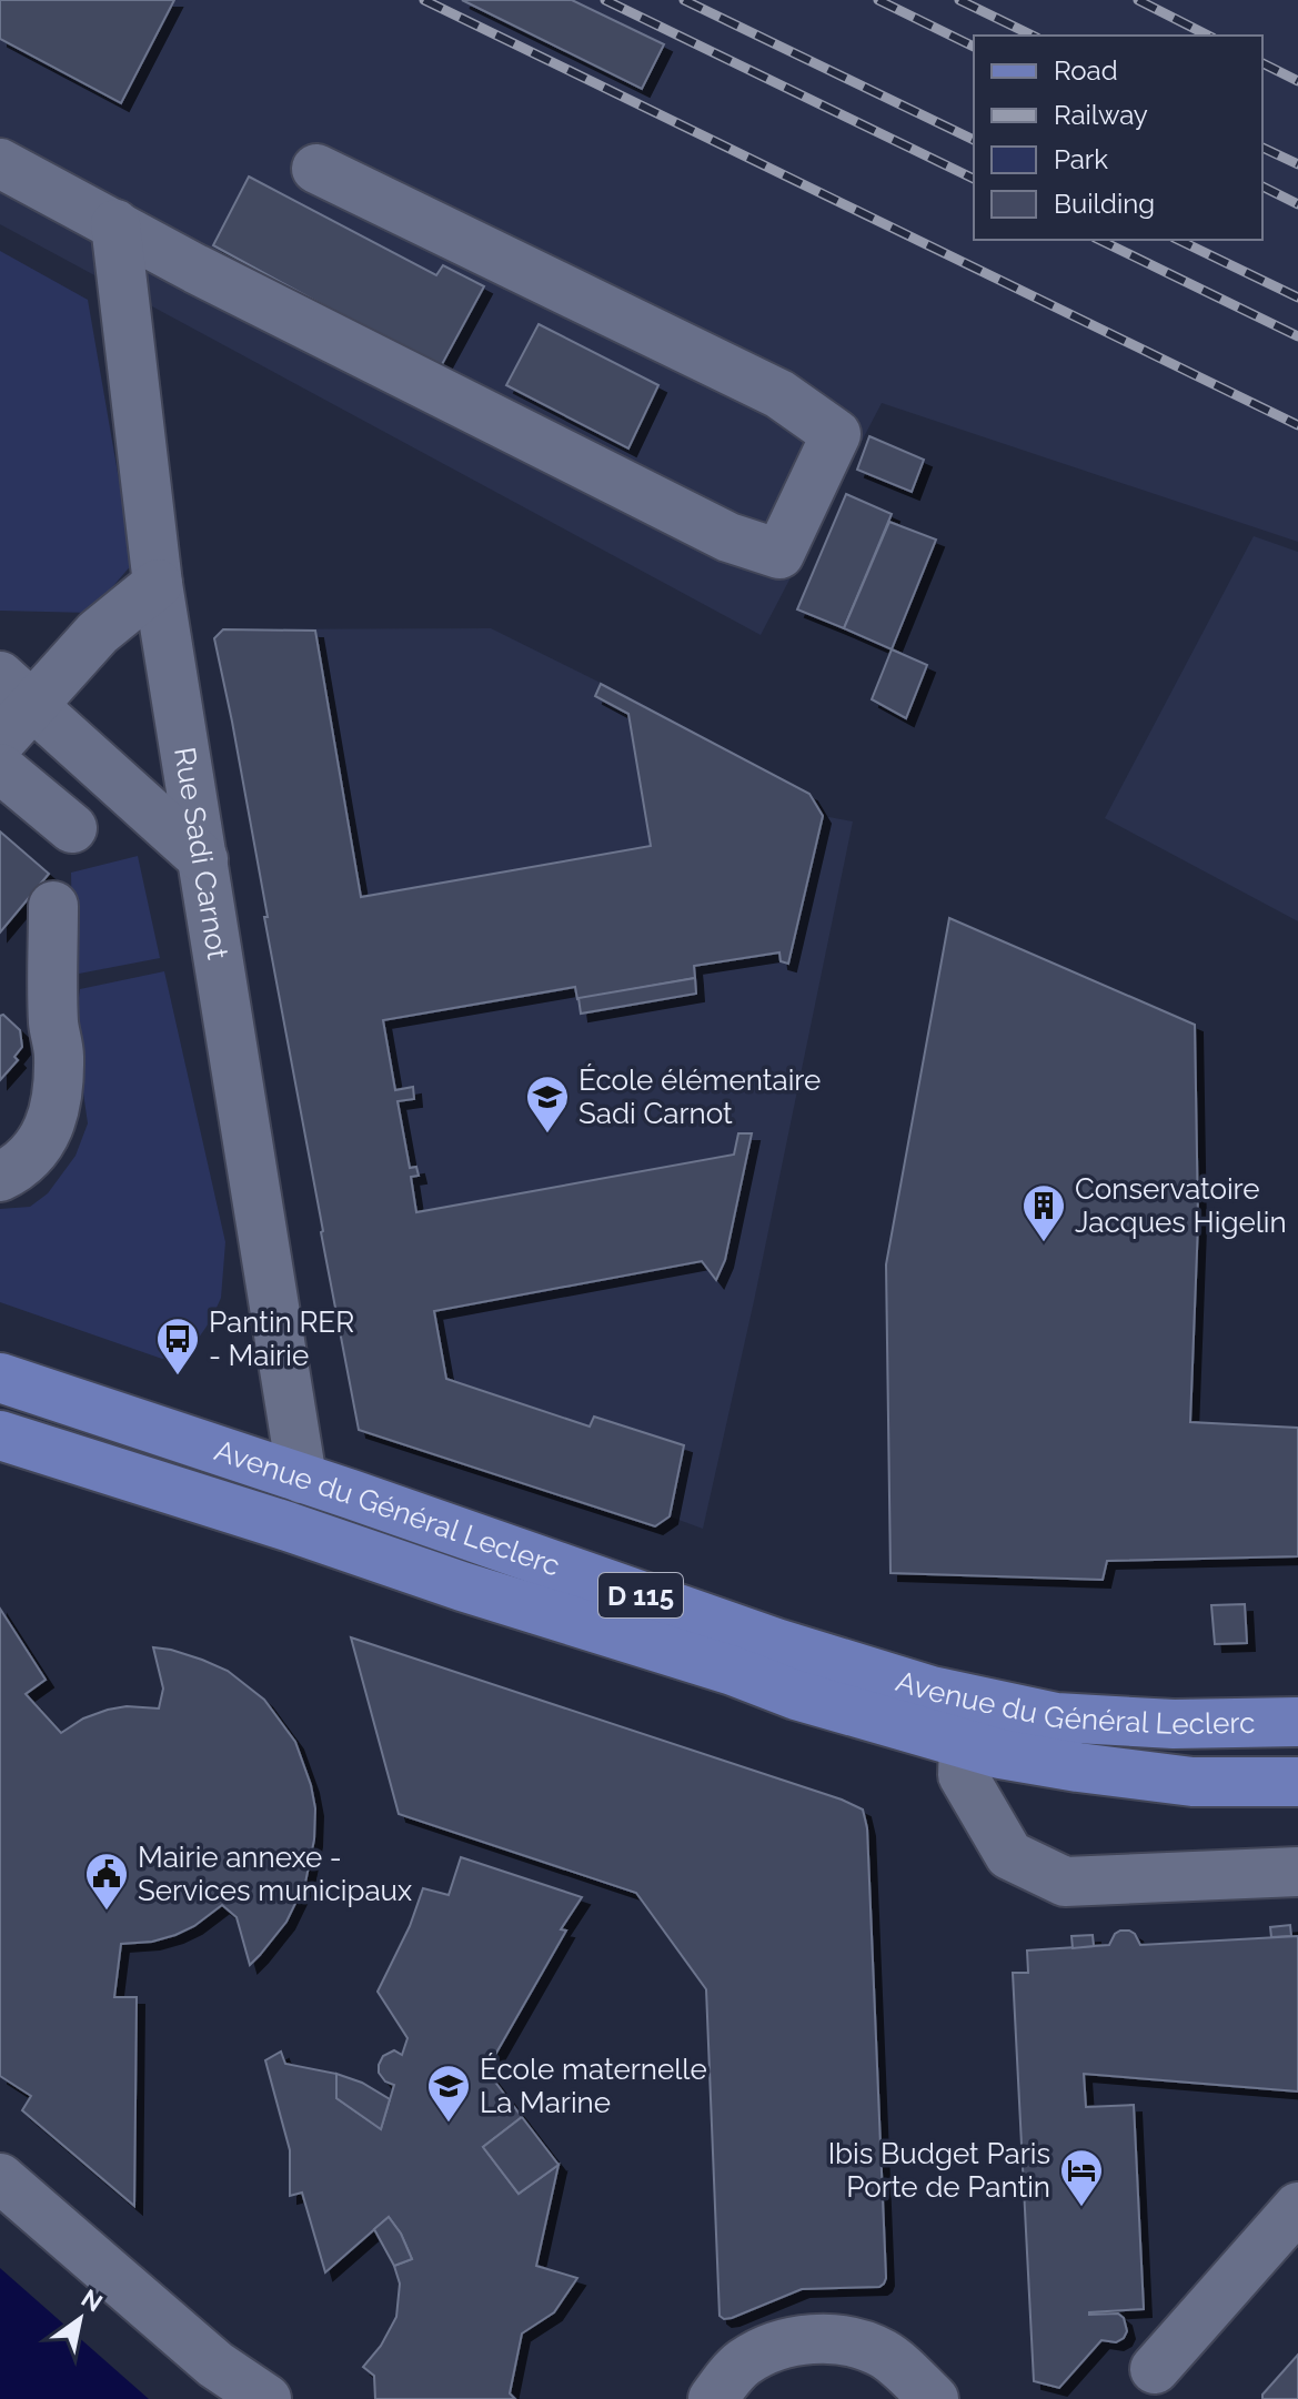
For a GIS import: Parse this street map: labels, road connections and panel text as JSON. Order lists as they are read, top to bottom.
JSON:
{
  "streets": {
    "main road": ["Avenue du Général Leclerc", "D 115"],
    "street": ["Rue Sadi Carnot"]
  },
  "crossings": [
    ["Rue Sadi Carnot", "Avenue du Général Leclerc"]
  ],
  "places": {
    "school or university": ["École élémentaire Sadi Carnot", "École maternelle La Marine"],
    "building": ["Conservatoire Jacques Higelin"],
    "bus stop": ["Pantin RER - Mairie"],
    "public building": ["Mairie annexe - Services municipaux"],
    "hotel": ["Ibis Budget Paris Porte de Pantin"]
  },
  "legend": [
    "Road",
    "Railway",
    "Park",
    "Building"
  ],
  "north": "top right"
}
